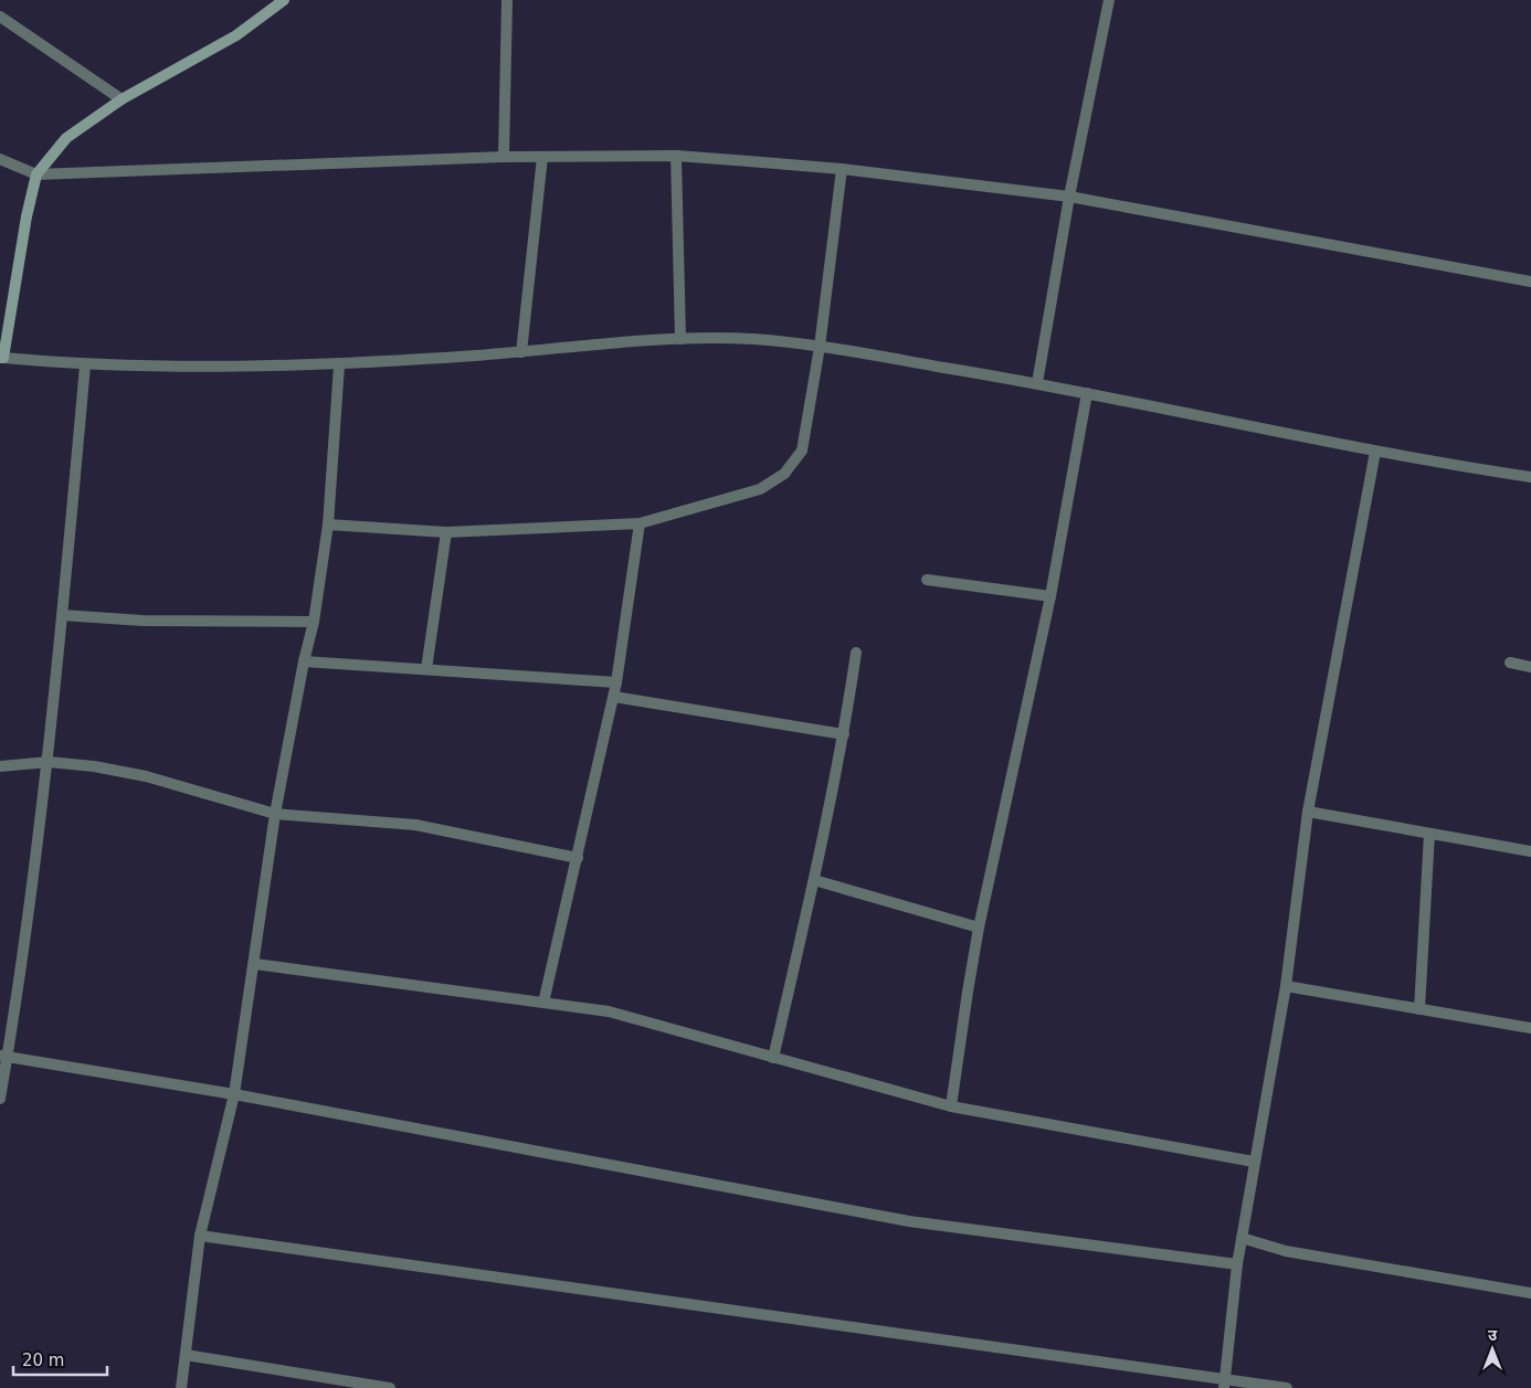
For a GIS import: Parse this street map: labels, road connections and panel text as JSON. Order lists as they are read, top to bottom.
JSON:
{
  "scale_bar": "20 m",
  "north": "top"
}
